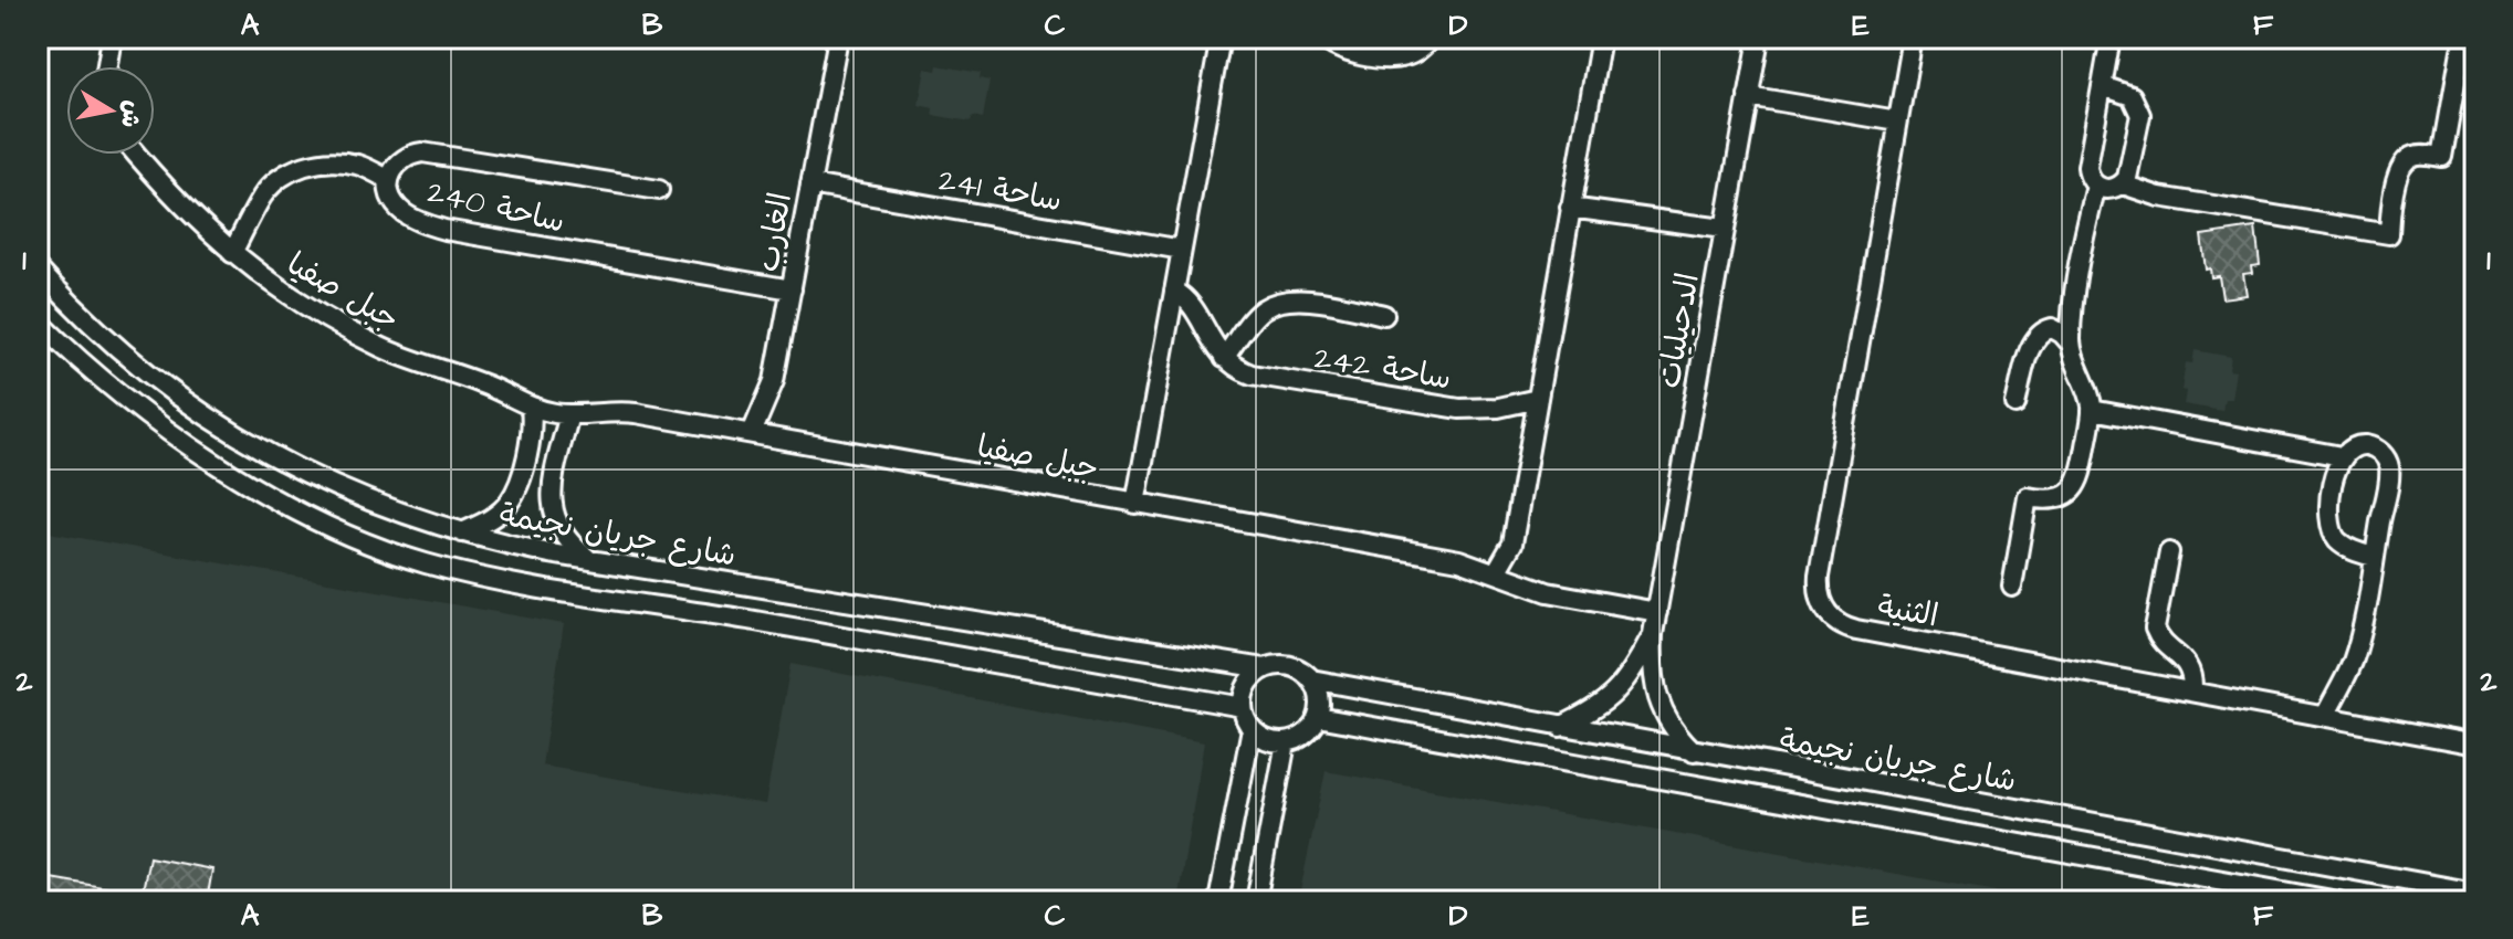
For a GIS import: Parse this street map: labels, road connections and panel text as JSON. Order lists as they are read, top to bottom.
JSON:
{
  "streets": {
    "street": [
      "ساحة 241",
      "ساحة 240",
      "الغارب",
      "جبل صفيا",
      "الدحيليات",
      "ساحة 242",
      "شارع جريان نجيمة",
      "الثنية"
    ]
  },
  "crossings": [
    ["ساحة 241", "الغارب"],
    ["ساحة 240", "الغارب"],
    ["الغارب", "جبل صفيا"],
    ["جبل صفيا", "الدحيليات"],
    ["الدحيليات", "شارع جريان نجيمة"]
  ],
  "north": "right",
  "grid": {
    "columns": [
      "A",
      "B",
      "C",
      "D",
      "E",
      "F"
    ],
    "rows": ["1", "2"]
  }
}
